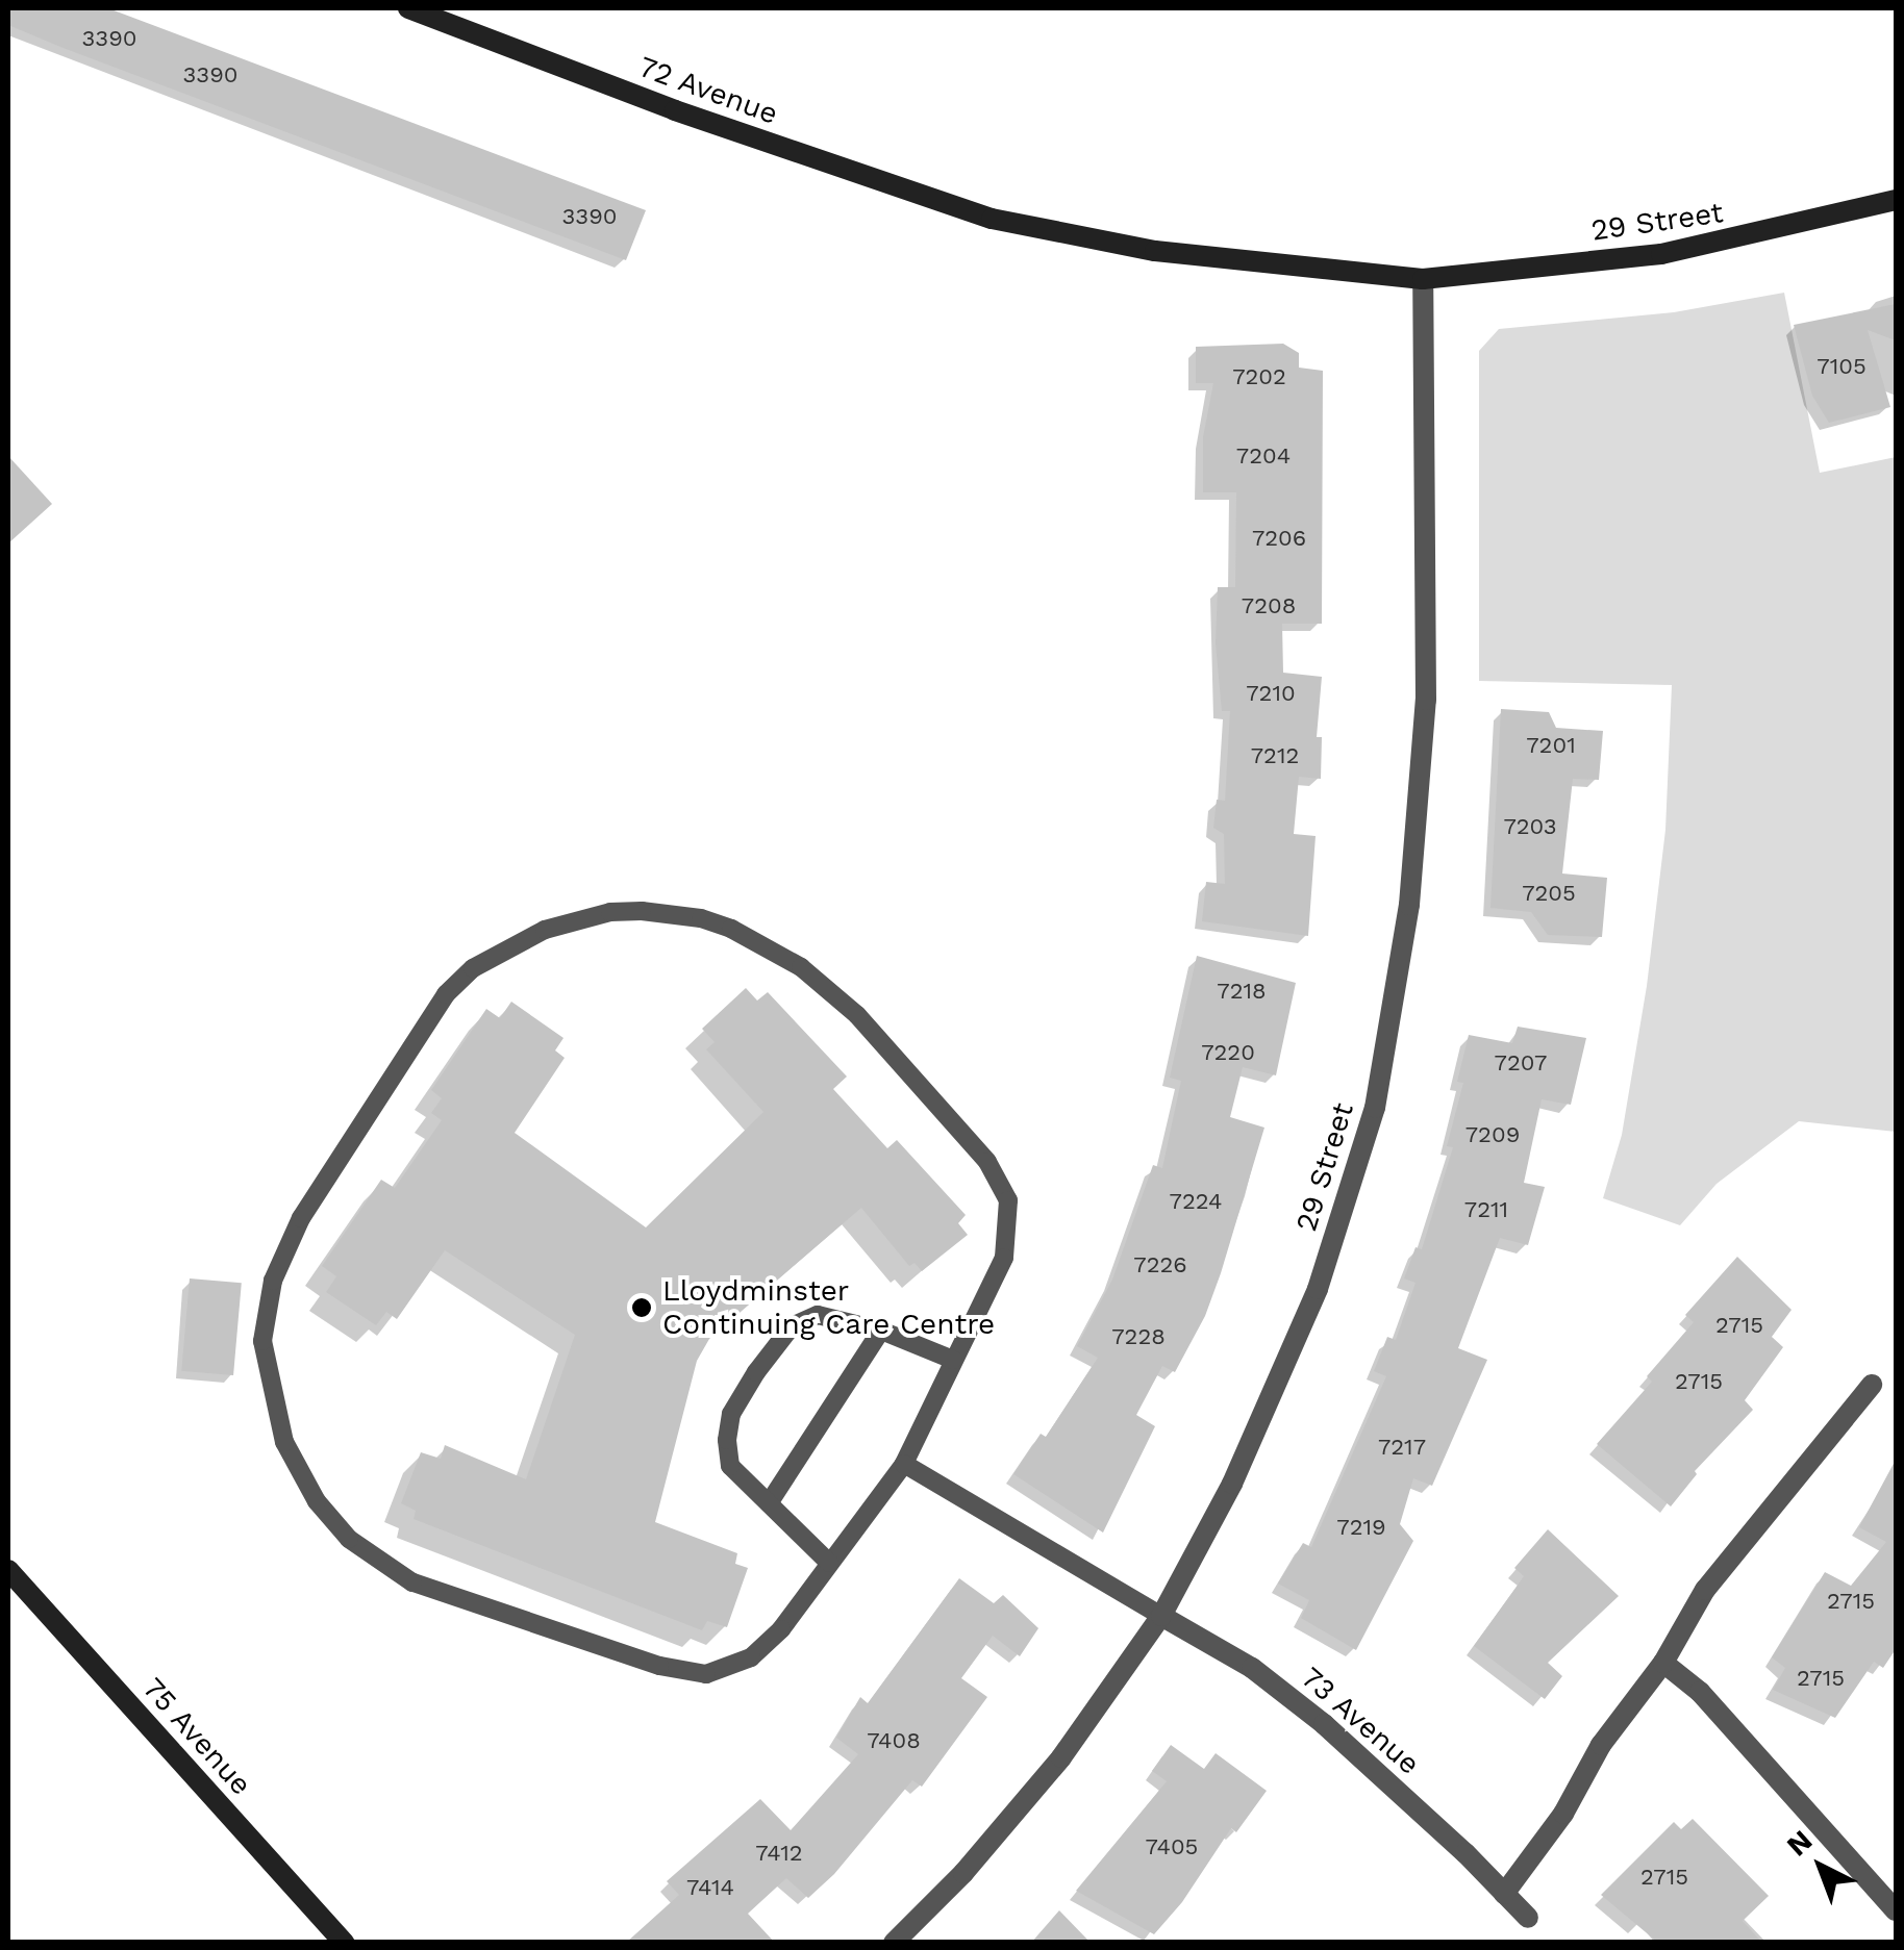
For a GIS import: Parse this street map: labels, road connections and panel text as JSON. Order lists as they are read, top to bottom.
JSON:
{
  "streets": {
    "street": [
      "72 Avenue",
      "29 Street",
      "73 Avenue",
      "75 Avenue"
    ]
  },
  "crossings": [
    ["72 Avenue", "29 Street"],
    ["29 Street", "73 Avenue"]
  ],
  "places": ["Lloydminster Continuing Care Centre"],
  "house_numbers": [
    "3390",
    "3390",
    "3390",
    "7105",
    "7202",
    "7204",
    "7206",
    "7208",
    "7210",
    "7201",
    "7212",
    "7203",
    "7205",
    "7218",
    "7220",
    "7207",
    "7209",
    "7224",
    "7211",
    "7226",
    "2715",
    "7228",
    "2715",
    "7217",
    "7219",
    "2715",
    "2715",
    "7408",
    "7405",
    "7412",
    "2715",
    "7414"
  ],
  "north": "top left"
}
